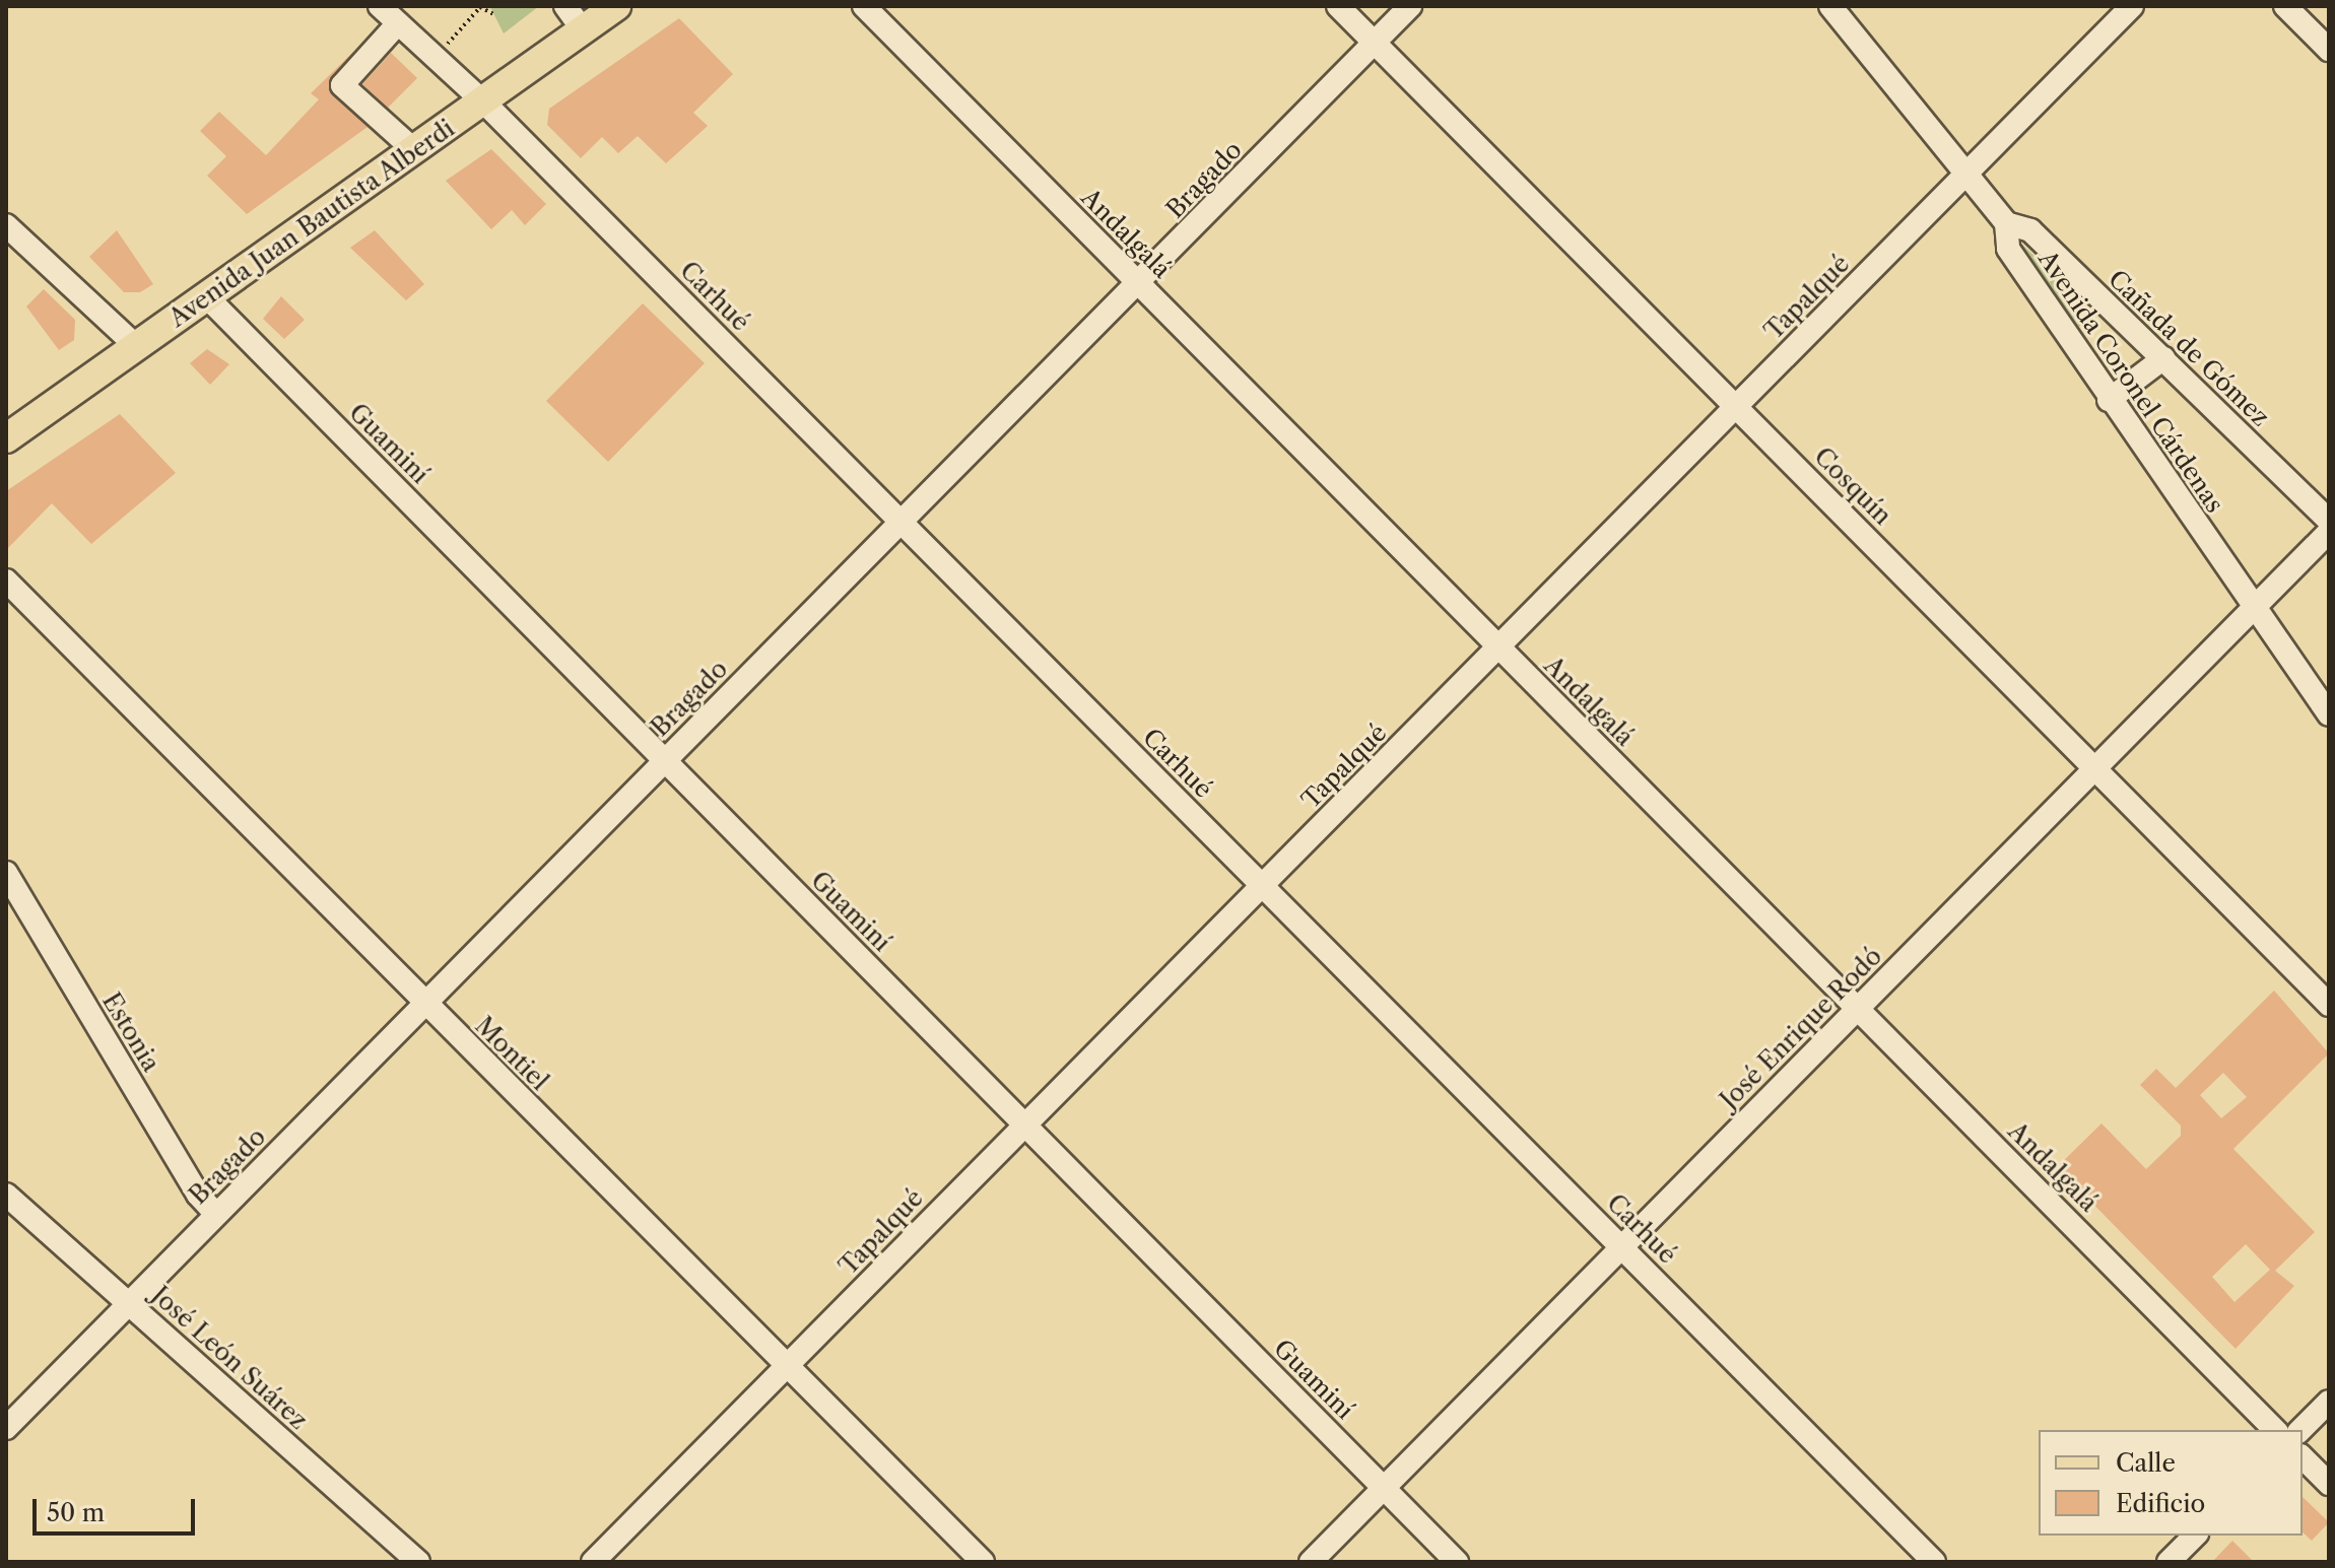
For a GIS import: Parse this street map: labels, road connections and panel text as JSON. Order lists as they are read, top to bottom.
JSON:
{
  "streets": {
    "main road": ["Avenida Juan Bautista Alberdi"],
    "street": [
      "Bragado",
      "Andalgalá",
      "Carhué",
      "Tapalqué",
      "Cañada de Gómez",
      "Avenida Coronel Cárdenas",
      "Guaminí",
      "Cosquín",
      "José Enrique Rodó",
      "Estonia",
      "Montiel",
      "José León Suárez"
    ]
  },
  "crossings": [
    ["Bragado", "Andalgalá"],
    ["Bragado", "Carhué"],
    ["Bragado", "Guaminí"],
    ["Bragado", "Cosquín"],
    ["Bragado", "Estonia"],
    ["Bragado", "Montiel"],
    ["Bragado", "José León Suárez"],
    ["Avenida Juan Bautista Alberdi", "Carhué"],
    ["Avenida Juan Bautista Alberdi", "Guaminí"],
    ["Andalgalá", "Tapalqué"],
    ["Andalgalá", "José Enrique Rodó"],
    ["Carhué", "Tapalqué"],
    ["Carhué", "José Enrique Rodó"],
    ["Tapalqué", "Avenida Coronel Cárdenas"],
    ["Tapalqué", "Guaminí"],
    ["Tapalqué", "Cosquín"],
    ["Tapalqué", "Montiel"],
    ["Cañada de Gómez", "Avenida Coronel Cárdenas"],
    ["Avenida Coronel Cárdenas", "José Enrique Rodó"],
    ["Guaminí", "José Enrique Rodó"],
    ["Cosquín", "José Enrique Rodó"]
  ],
  "legend": ["Calle", "Edificio"],
  "scale_bar": "50 m"
}
